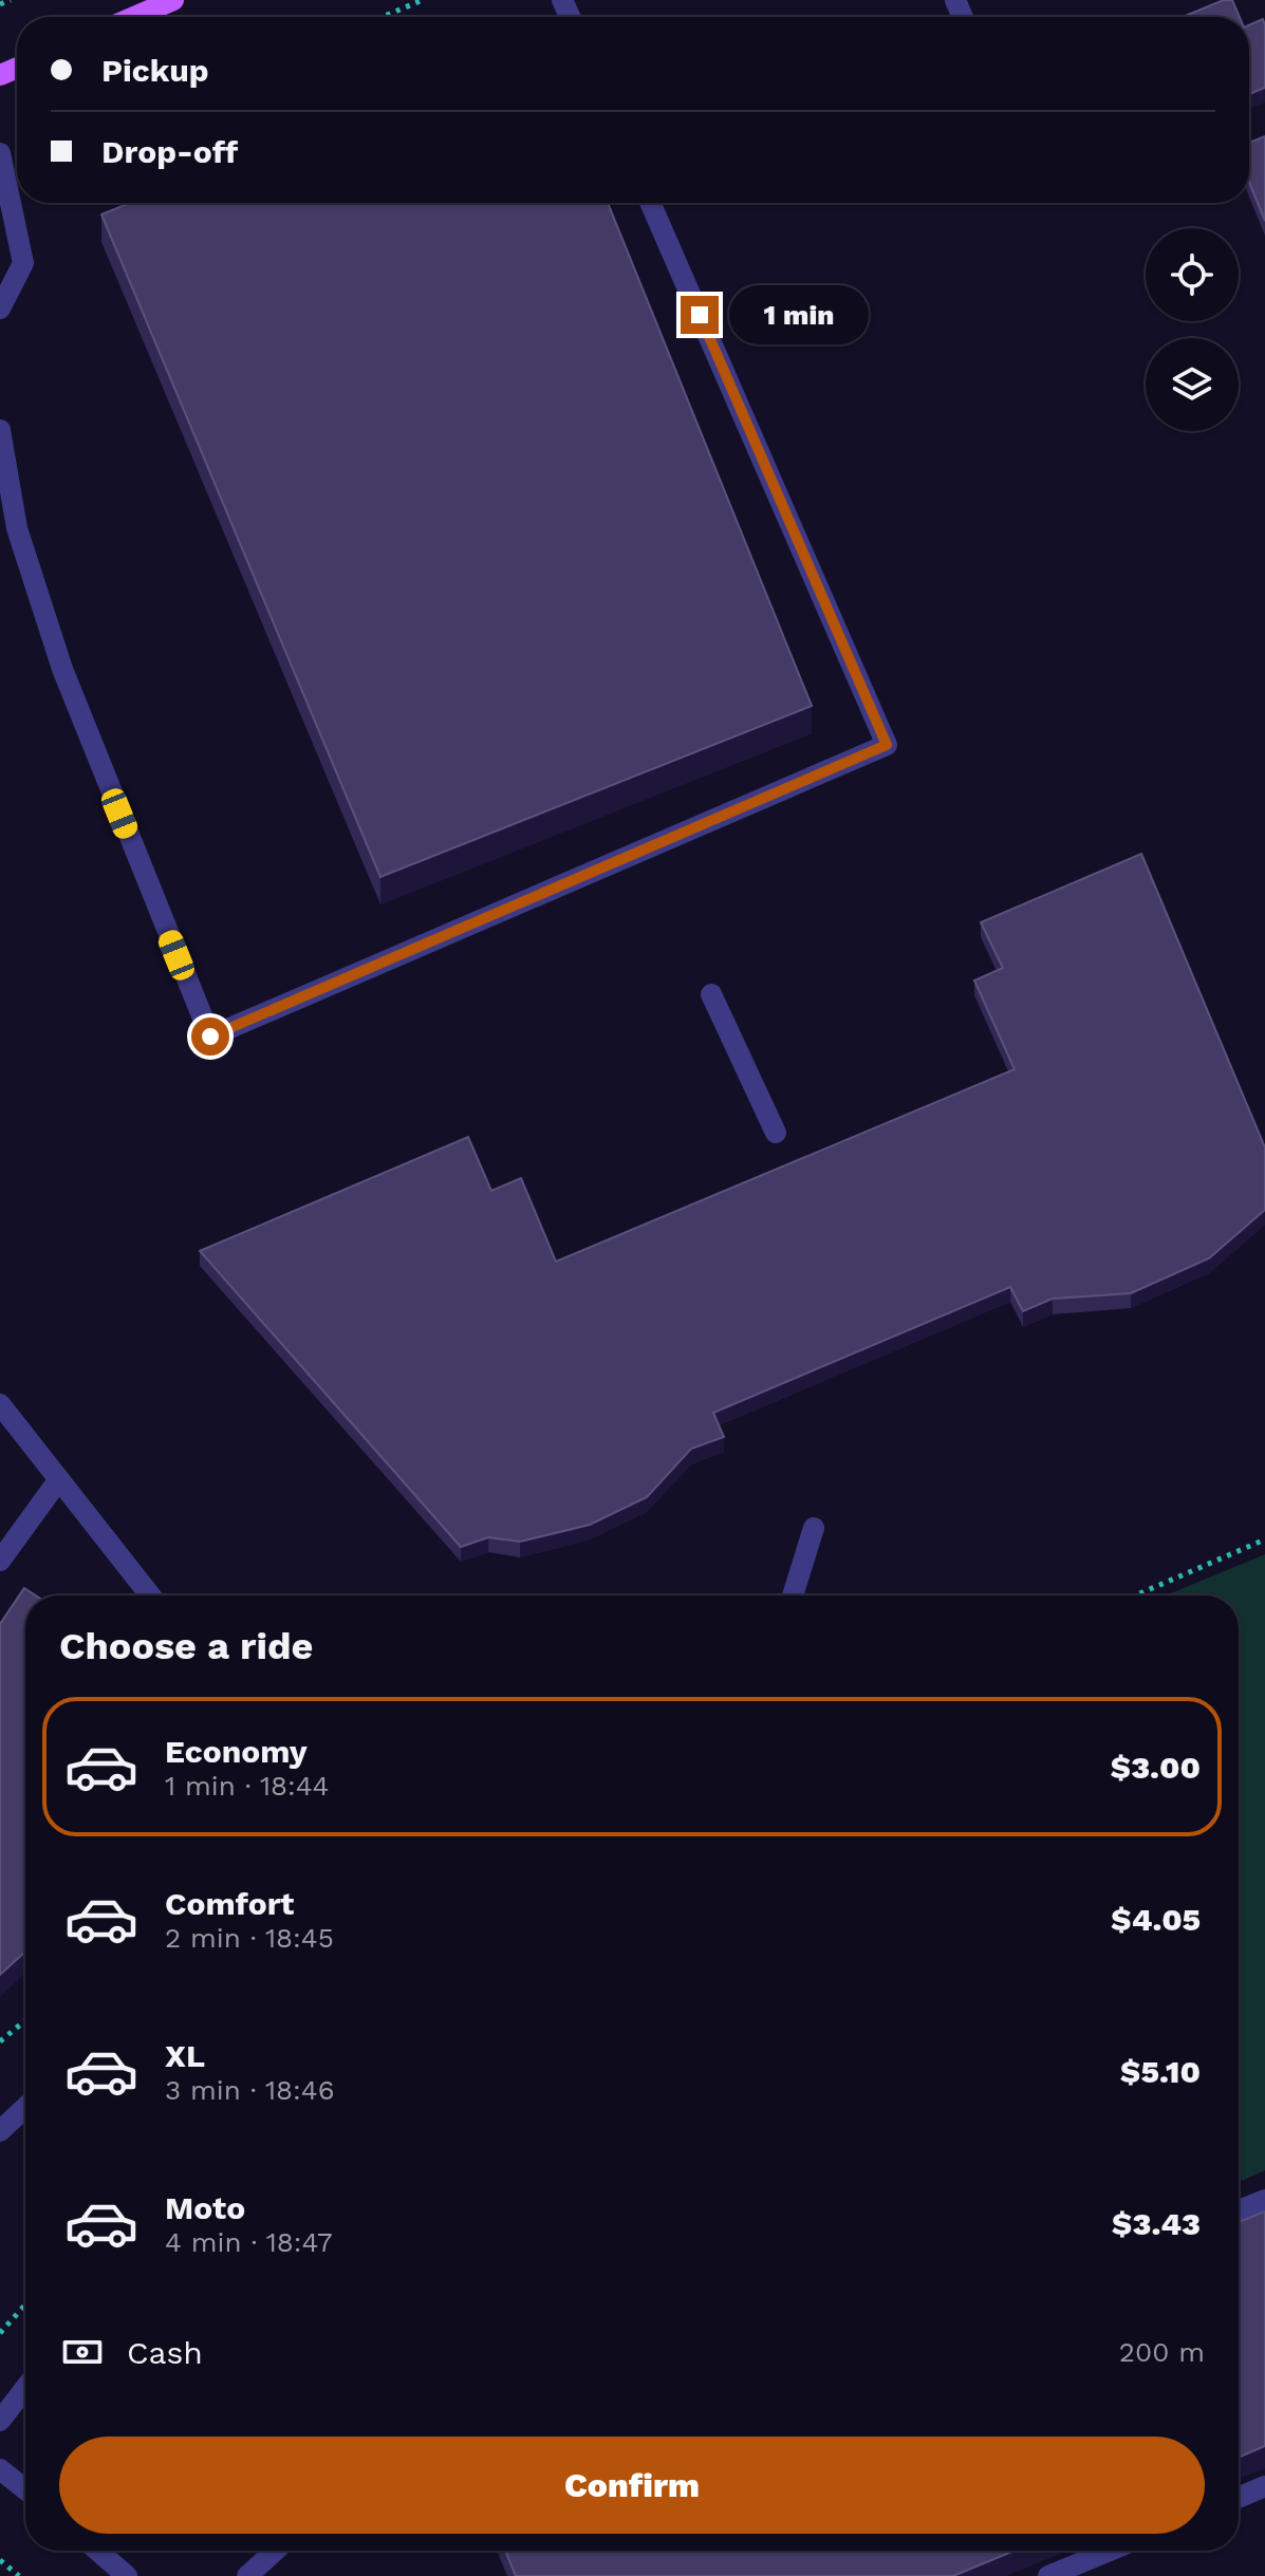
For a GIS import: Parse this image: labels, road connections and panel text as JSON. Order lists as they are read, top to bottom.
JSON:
{
  "page": {
    "banner": ["Pickup", "Drop-off"],
    "bubble": "1 min",
    "heading": "Choose a ride",
    "list": [
      {
        "name": "Economy",
        "note": "1 min · 18:44",
        "value": "$3.00"
      },
      {
        "name": "Comfort",
        "note": "2 min · 18:45",
        "value": "$4.05"
      },
      {
        "name": "XL",
        "note": "3 min · 18:46",
        "value": "$5.10"
      },
      {
        "name": "Moto",
        "note": "4 min · 18:47",
        "value": "$3.43"
      }
    ],
    "pay": ["Cash", "200 m"],
    "buttons": "Confirm"
  }
}
